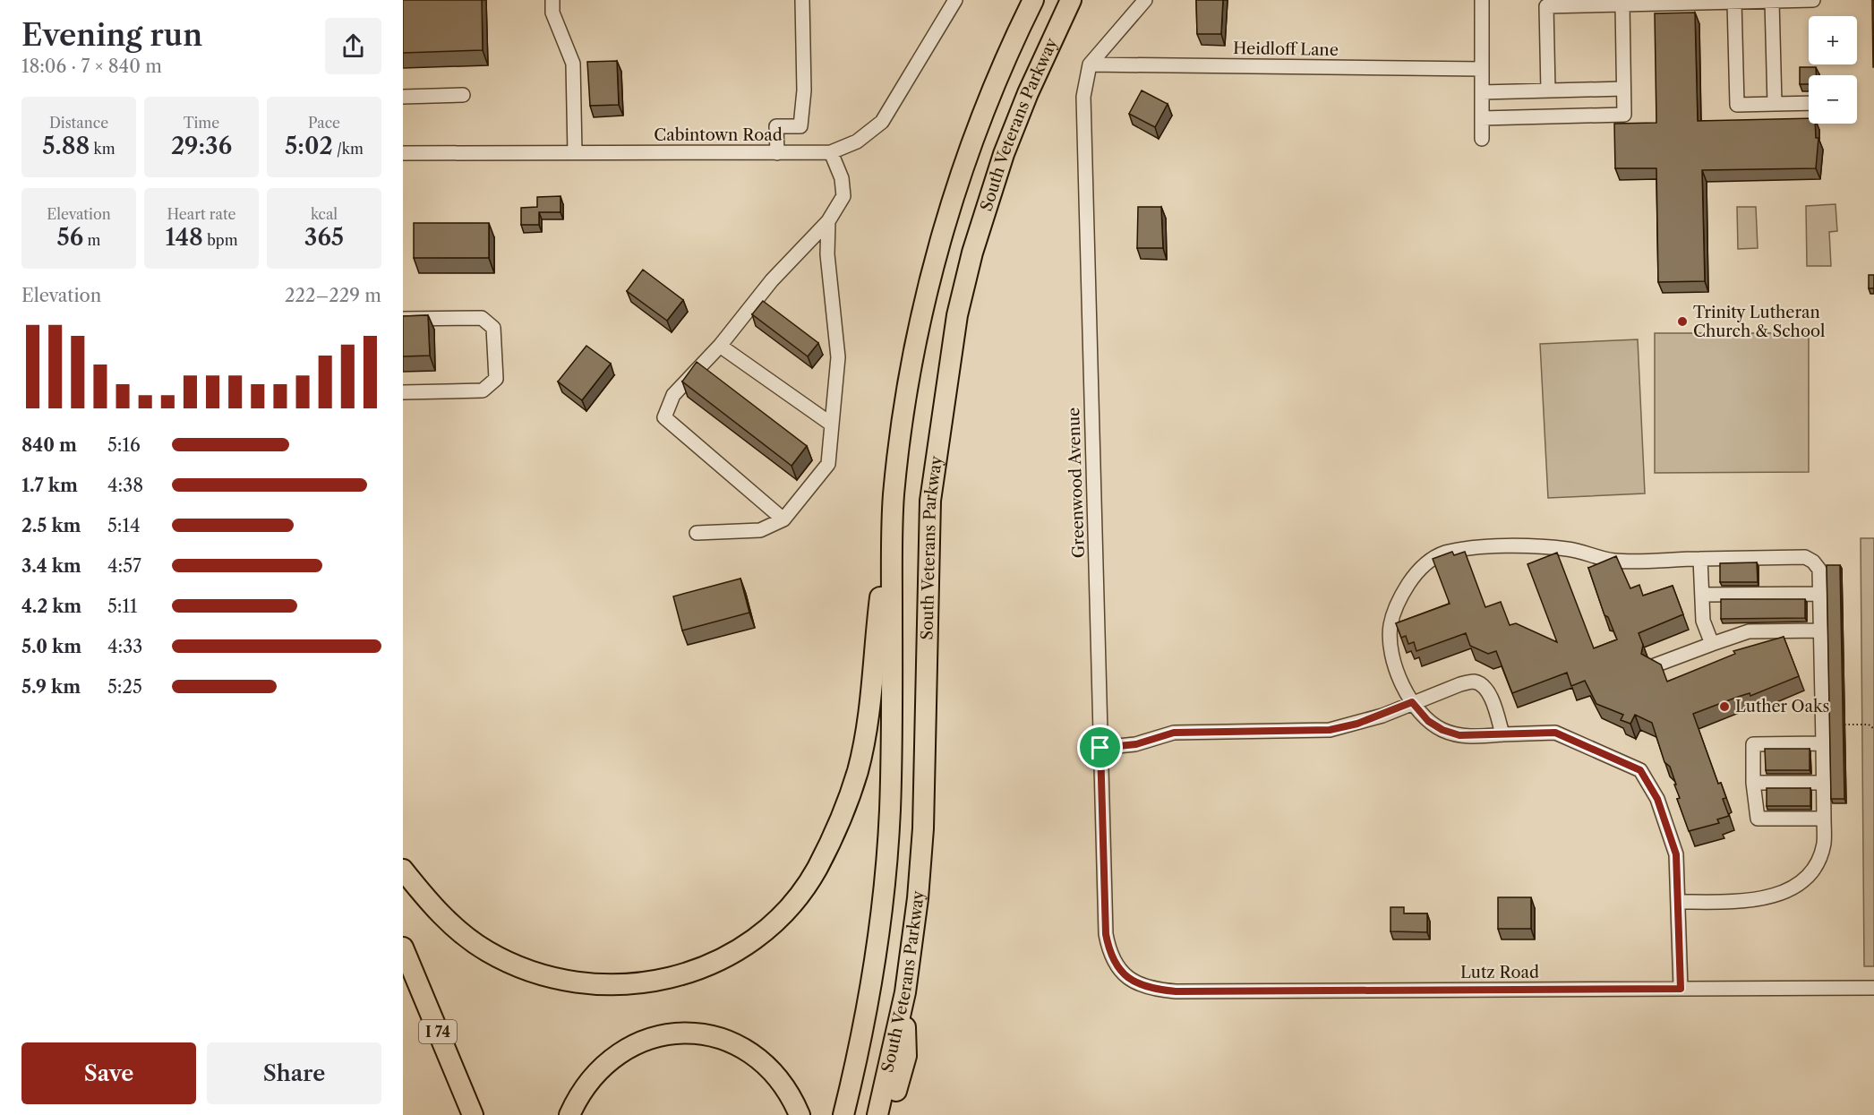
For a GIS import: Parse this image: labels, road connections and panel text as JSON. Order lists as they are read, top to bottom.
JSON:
{
  "streets": {
    "highway": ["South Veterans Parkway", "I 74"],
    "street": [
      "Heidloff Lane",
      "Cabintown Road",
      "Greenwood Avenue",
      "Lutz Road"
    ]
  },
  "crossings": [
    ["Heidloff Lane", "Greenwood Avenue"],
    ["Greenwood Avenue", "Lutz Road"]
  ],
  "places": ["Trinity Lutheran Church & School", "Luther Oaks"],
  "page": {
    "heading": ["Evening run", "18:06 · 7 × 840 m"],
    "map_buttons": ["+", "−"],
    "stats": [
      ["Distance", "5.88 km"],
      ["Time", "29:36"],
      ["Pace", "5:02 /km"],
      ["Elevation", "56 m"],
      ["Heart rate", "148 bpm"],
      ["kcal", "365"]
    ],
    "chart": ["Elevation", "222–229 m"],
    "list": [
      {
        "name": "840 m",
        "note": "5:16"
      },
      {
        "name": "1.7 km",
        "note": "4:38"
      },
      {
        "name": "2.5 km",
        "note": "5:14"
      },
      {
        "name": "3.4 km",
        "note": "4:57"
      },
      {
        "name": "4.2 km",
        "note": "5:11"
      },
      {
        "name": "5.0 km",
        "note": "4:33"
      },
      {
        "name": "5.9 km",
        "note": "5:25"
      }
    ],
    "buttons": ["Save", "Share"]
  }
}
